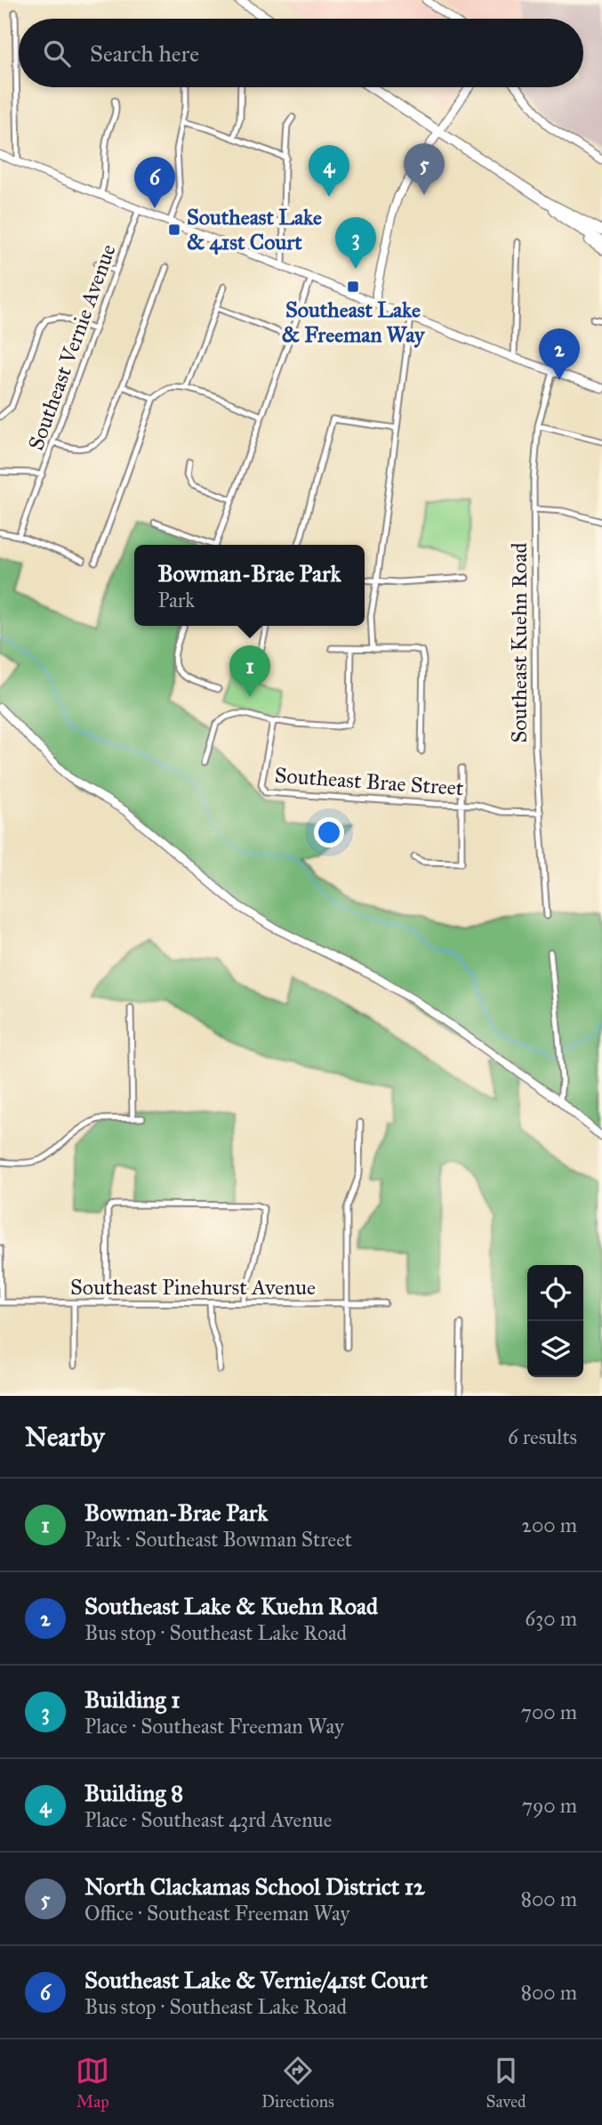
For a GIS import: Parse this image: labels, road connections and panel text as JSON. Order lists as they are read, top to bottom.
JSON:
{
  "streets": {
    "street": [
      "Southeast Vernie Avenue",
      "Southeast Kuehn Road",
      "Southeast Brae Street",
      "Southeast Pinehurst Avenue"
    ]
  },
  "crossings": [
    ["Southeast Kuehn Road", "Southeast Brae Street"]
  ],
  "places": {
    "transit": ["Southeast Lake & 41st Court", "Southeast Lake & Freeman Way"]
  },
  "page": {
    "search": "Search here",
    "pins": [
      "5",
      "4",
      "6",
      "3",
      "2",
      "1"
    ],
    "popup": ["Bowman-Brae Park", "Park"],
    "heading": ["Nearby", "6 results"],
    "list": [
      {
        "mark": "1",
        "name": "Bowman-Brae Park",
        "note": "Park · Southeast Bowman Street",
        "value": "200 m"
      },
      {
        "mark": "2",
        "name": "Southeast Lake & Kuehn Road",
        "note": "Bus stop · Southeast Lake Road",
        "value": "630 m"
      },
      {
        "mark": "3",
        "name": "Building 1",
        "note": "Place · Southeast Freeman Way",
        "value": "700 m"
      },
      {
        "mark": "4",
        "name": "Building 8",
        "note": "Place · Southeast 43rd Avenue",
        "value": "790 m"
      },
      {
        "mark": "5",
        "name": "North Clackamas School District 12",
        "note": "Office · Southeast Freeman Way",
        "value": "800 m"
      },
      {
        "mark": "6",
        "name": "Southeast Lake & Vernie/41st Court",
        "note": "Bus stop · Southeast Lake Road",
        "value": "800 m"
      }
    ],
    "nav": ["Map", "Directions", "Saved"]
  }
}
